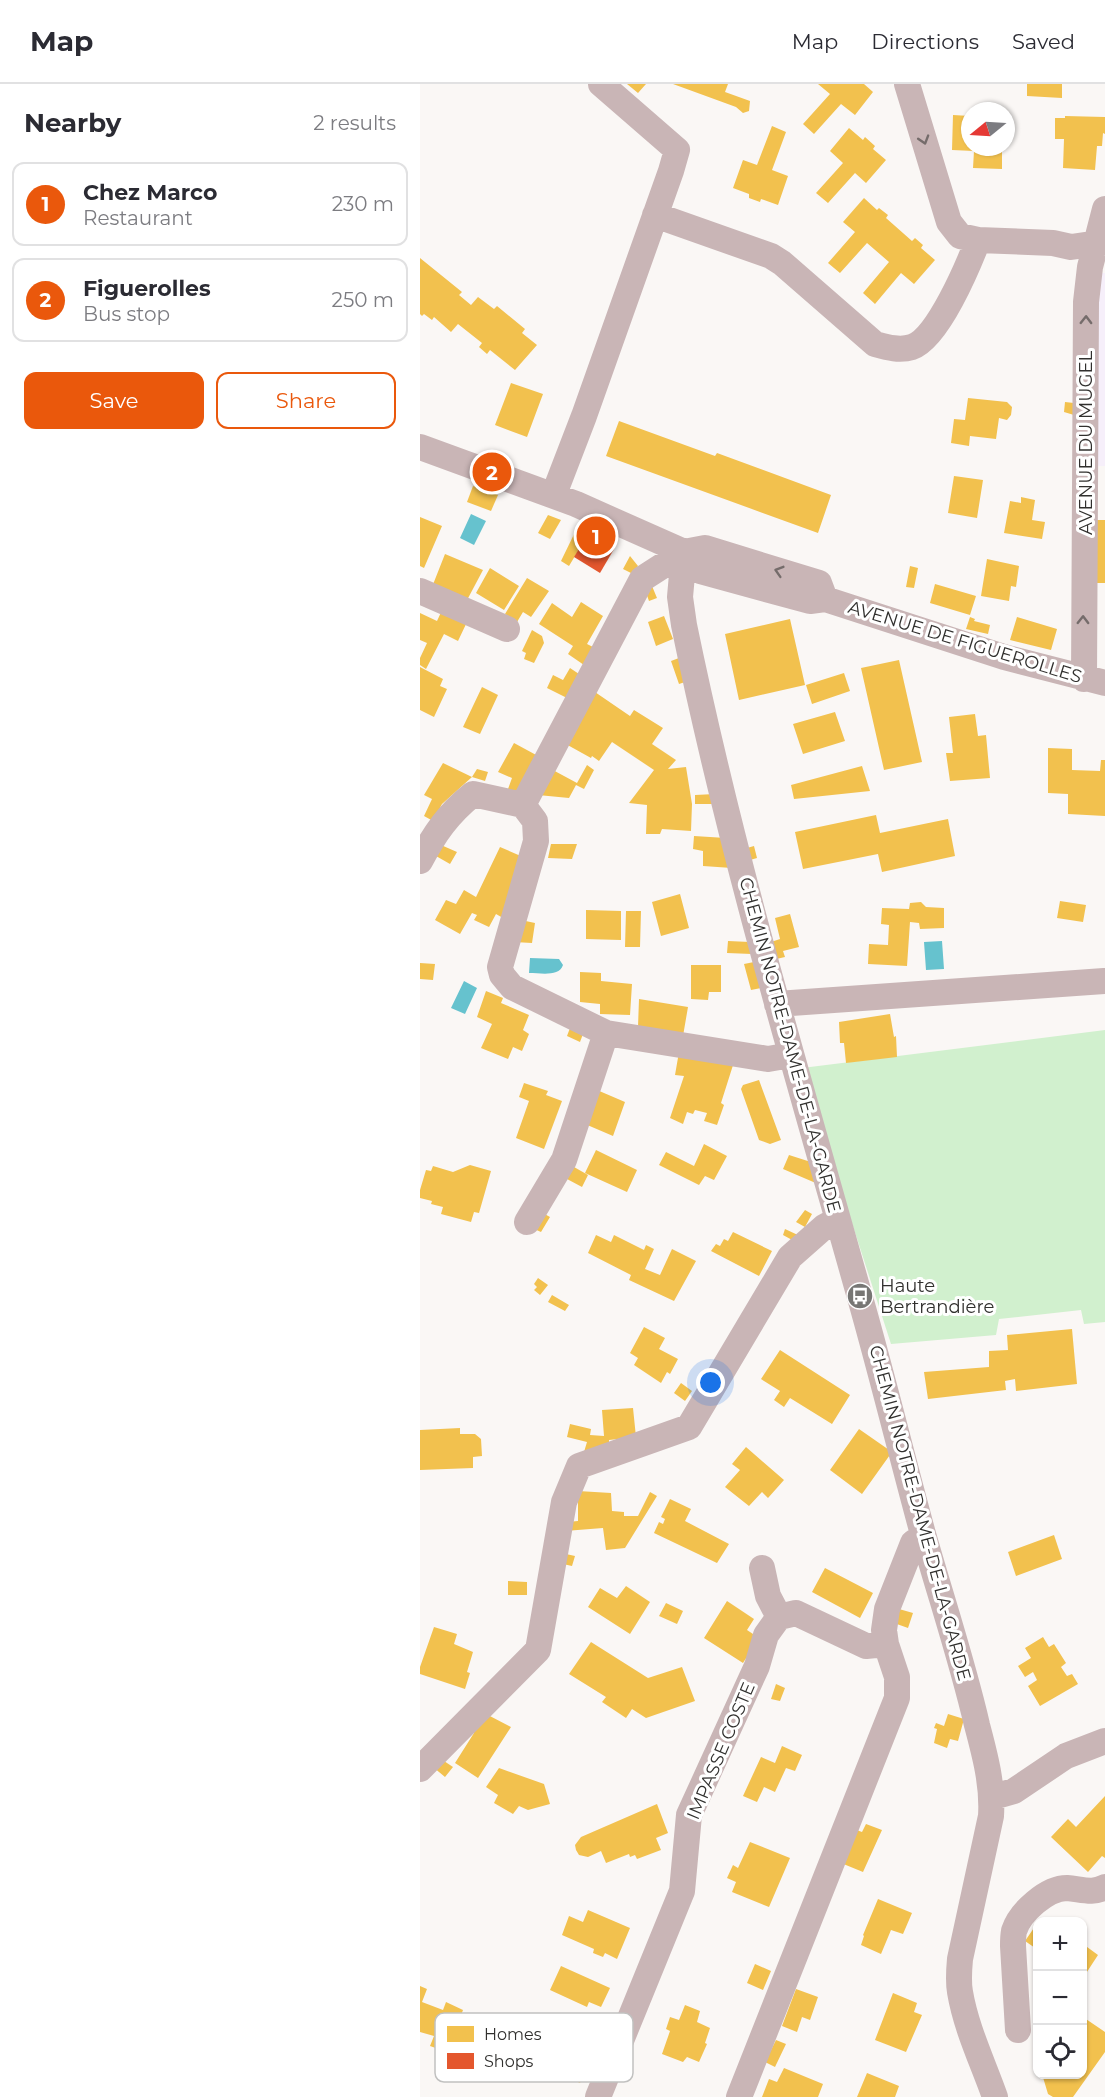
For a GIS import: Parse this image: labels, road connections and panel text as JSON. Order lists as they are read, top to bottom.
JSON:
{
  "streets": {
    "street": [
      "AVENUE DU MUGEL",
      "AVENUE DE FIGUEROLLES",
      "CHEMIN NOTRE-DAME-DE-LA-GARDE",
      "IMPASSE COSTE"
    ]
  },
  "crossings": [
    ["AVENUE DU MUGEL", "AVENUE DE FIGUEROLLES"],
    ["AVENUE DE FIGUEROLLES", "CHEMIN NOTRE-DAME-DE-LA-GARDE"]
  ],
  "one_way": ["AVENUE DU MUGEL"],
  "places": {
    "bus stop": ["Haute Bertrandière"]
  },
  "legend": ["Homes", "Shops"],
  "north": "left",
  "page": {
    "header": "Map",
    "nav": ["Map", "Directions", "Saved"],
    "heading": ["Nearby", "2 results"],
    "list": [
      {
        "mark": "1",
        "name": "Chez Marco",
        "note": "Restaurant",
        "value": "230 m"
      },
      {
        "mark": "2",
        "name": "Figuerolles",
        "note": "Bus stop",
        "value": "250 m"
      }
    ],
    "buttons": ["Save", "Share"],
    "pins": ["2", "1"],
    "map_buttons": ["+", "−"]
  }
}
